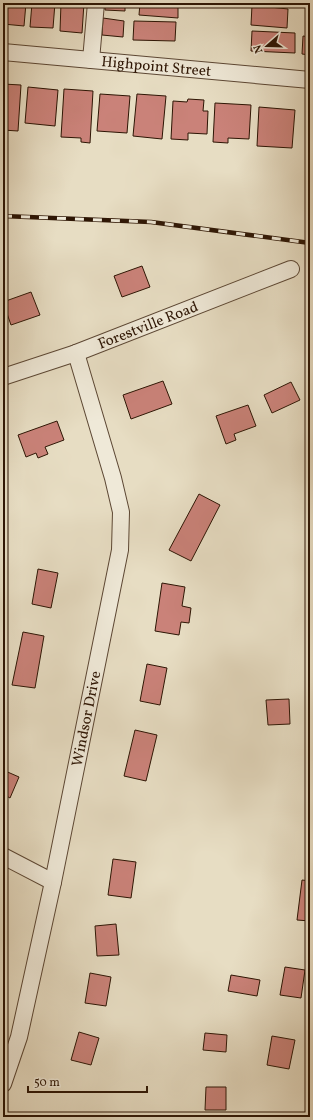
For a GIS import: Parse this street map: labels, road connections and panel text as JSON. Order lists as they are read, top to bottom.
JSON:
{
  "streets": {
    "street": ["Highpoint Street", "Forestville Road", "Windsor Drive"]
  },
  "crossings": [
    ["Forestville Road", "Windsor Drive"]
  ],
  "scale_bar": "50 m",
  "north": "left"
}
